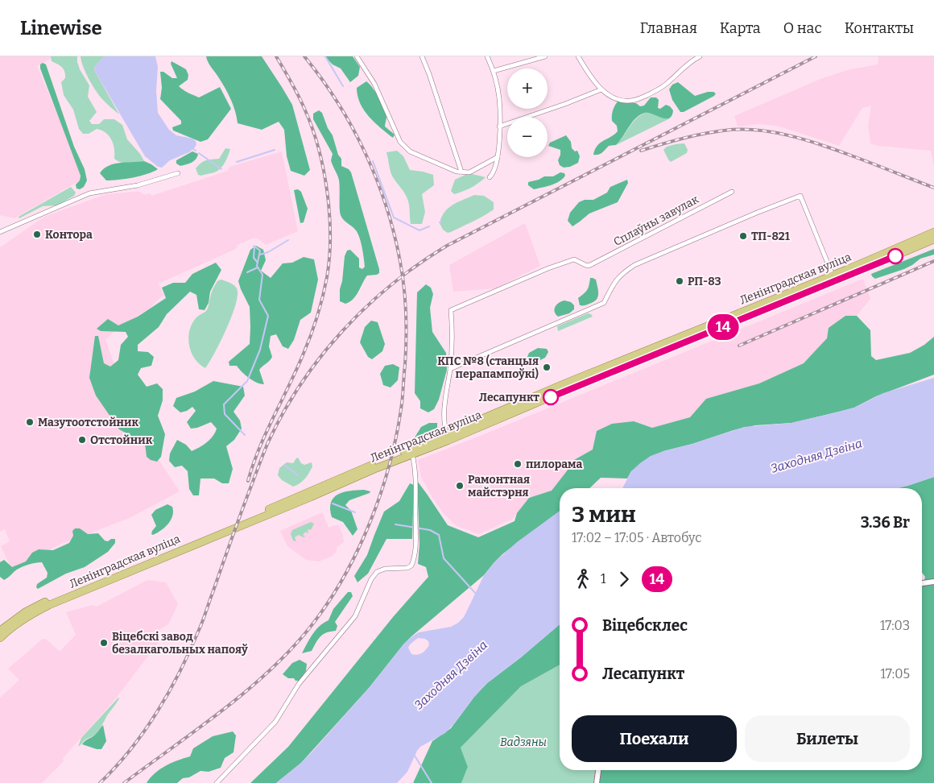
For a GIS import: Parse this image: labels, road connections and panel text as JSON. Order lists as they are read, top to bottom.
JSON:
{
  "streets": {
    "main road": ["Ленінградская вуліца"],
    "street": ["Сплаўны завулак"]
  },
  "water": ["Заходняя Дзвіна"],
  "parks": ["Вадзяны"],
  "places": [
    "Контора",
    "ТП-821",
    "РП-83",
    "КПС №8 (станцыя перапампоўкі)",
    "Лесапункт",
    "Мазутоотстойник",
    "Отстойник",
    "пилорама",
    "Рамонтная майстэрня",
    "Віцебскі завод безалкагольных напояў"
  ],
  "lines": ["bus line 14"],
  "page": {
    "header": "Linewise",
    "nav": [
      "Главная",
      "Карта",
      "О нас",
      "Контакты"
    ],
    "on_map": "14",
    "map_buttons": ["+", "−"],
    "heading": ["3 мин", "17:02 – 17:05 · Автобус", "3.36 Br"],
    "legs": ["1", "14"],
    "list": [
      {
        "name": "Віцебсклес",
        "value": "17:03"
      },
      {
        "name": "Лесапункт",
        "value": "17:05"
      }
    ],
    "buttons": ["Поехали", "Билеты"]
  }
}
